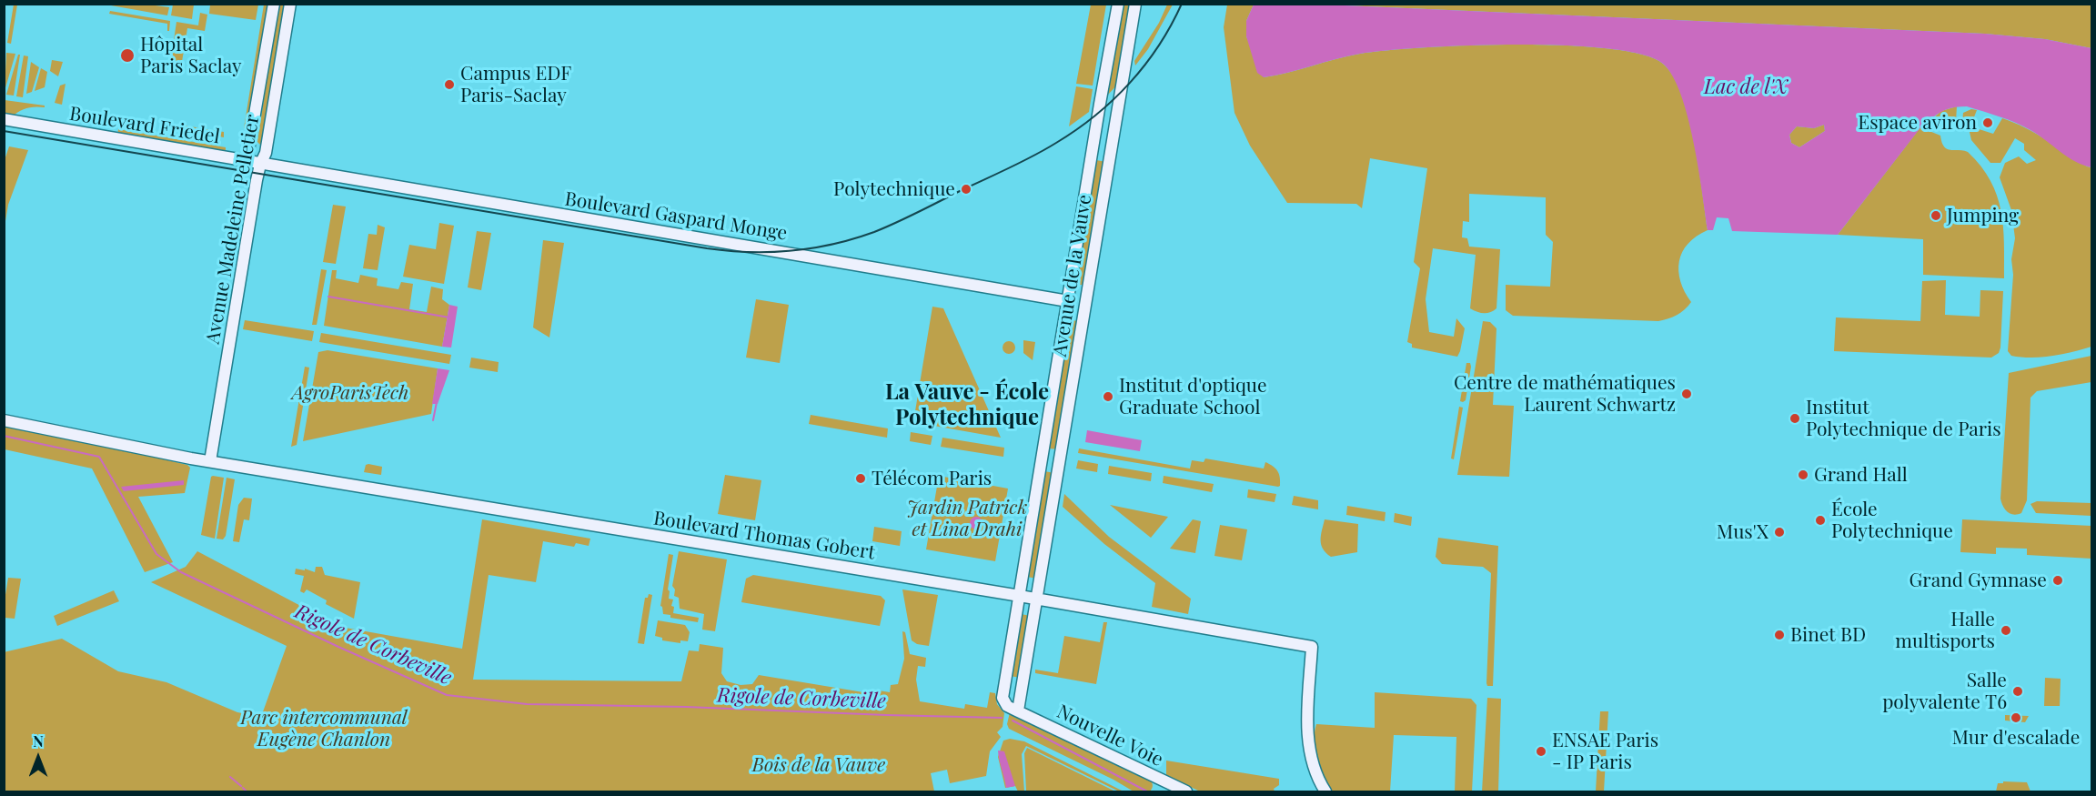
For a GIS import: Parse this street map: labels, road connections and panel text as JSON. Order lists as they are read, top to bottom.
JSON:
{
  "streets": {
    "street": [
      "Boulevard Friedel",
      "Boulevard Gaspard Monge",
      "Avenue Madeleine Pelletier",
      "Avenue de la Vauve",
      "Boulevard Thomas Gobert",
      "Nouvelle Voie"
    ]
  },
  "crossings": [
    ["Boulevard Friedel", "Boulevard Gaspard Monge"],
    ["Boulevard Friedel", "Avenue Madeleine Pelletier"],
    ["Boulevard Gaspard Monge", "Avenue de la Vauve"],
    ["Avenue Madeleine Pelletier", "Boulevard Thomas Gobert"],
    ["Avenue de la Vauve", "Boulevard Thomas Gobert"],
    ["Avenue de la Vauve", "Nouvelle Voie"]
  ],
  "districts": ["La Vauve - École Polytechnique"],
  "water": ["Lac de l'X", "Rigole de Corbeville"],
  "parks": [
    "AgroParisTech",
    "Jardin Patrick et Lina Drahi",
    "Parc intercommunal Eugène Chanlon",
    "Bois de la Vauve"
  ],
  "places": [
    "Hôpital Paris Saclay",
    "Campus EDF Paris-Saclay",
    "Espace aviron",
    "Polytechnique",
    "Jumping",
    "Centre de mathématiques Laurent Schwartz",
    "Institut d'optique Graduate School",
    "Institut Polytechnique de Paris",
    "Grand Hall",
    "Télécom Paris",
    "École Polytechnique",
    "Mus'X",
    "Grand Gymnase",
    "Halle multisports",
    "Binet BD",
    "Salle polyvalente T6",
    "Mur d'escalade",
    "ENSAE Paris - IP Paris"
  ],
  "north": "top"
}
